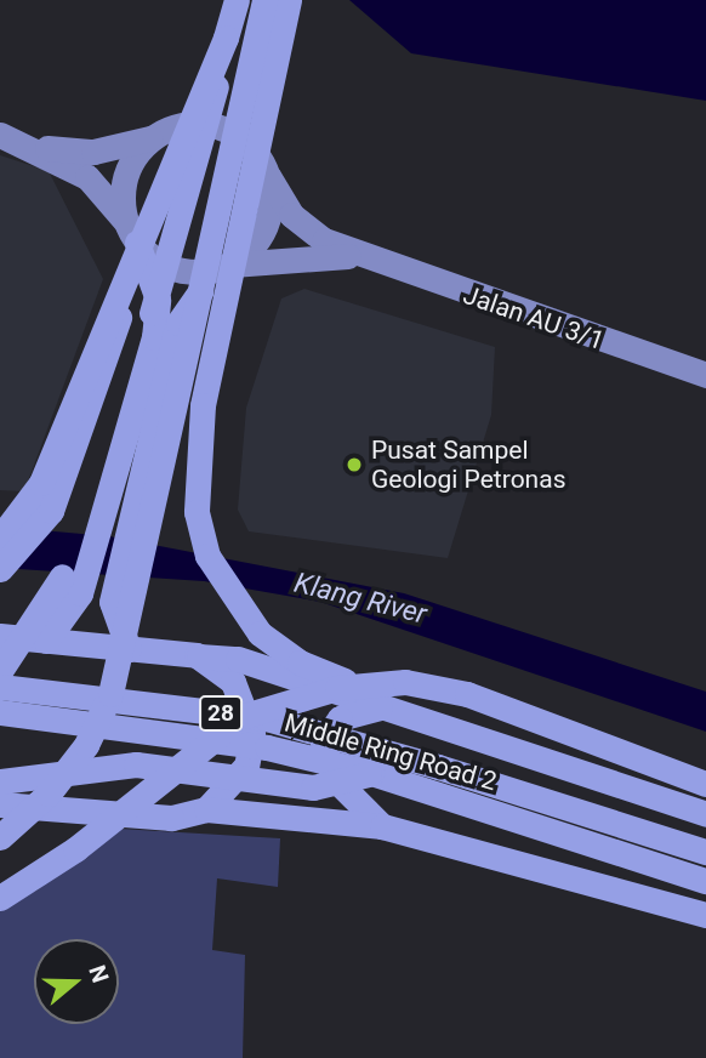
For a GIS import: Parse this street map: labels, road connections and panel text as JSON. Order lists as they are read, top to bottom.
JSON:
{
  "streets": {
    "highway": ["28", "Middle Ring Road 2"],
    "main road": ["Jalan AU 3/1"]
  },
  "water": ["Klang River"],
  "places": ["Pusat Sampel Geologi Petronas"],
  "north": "right"
}
